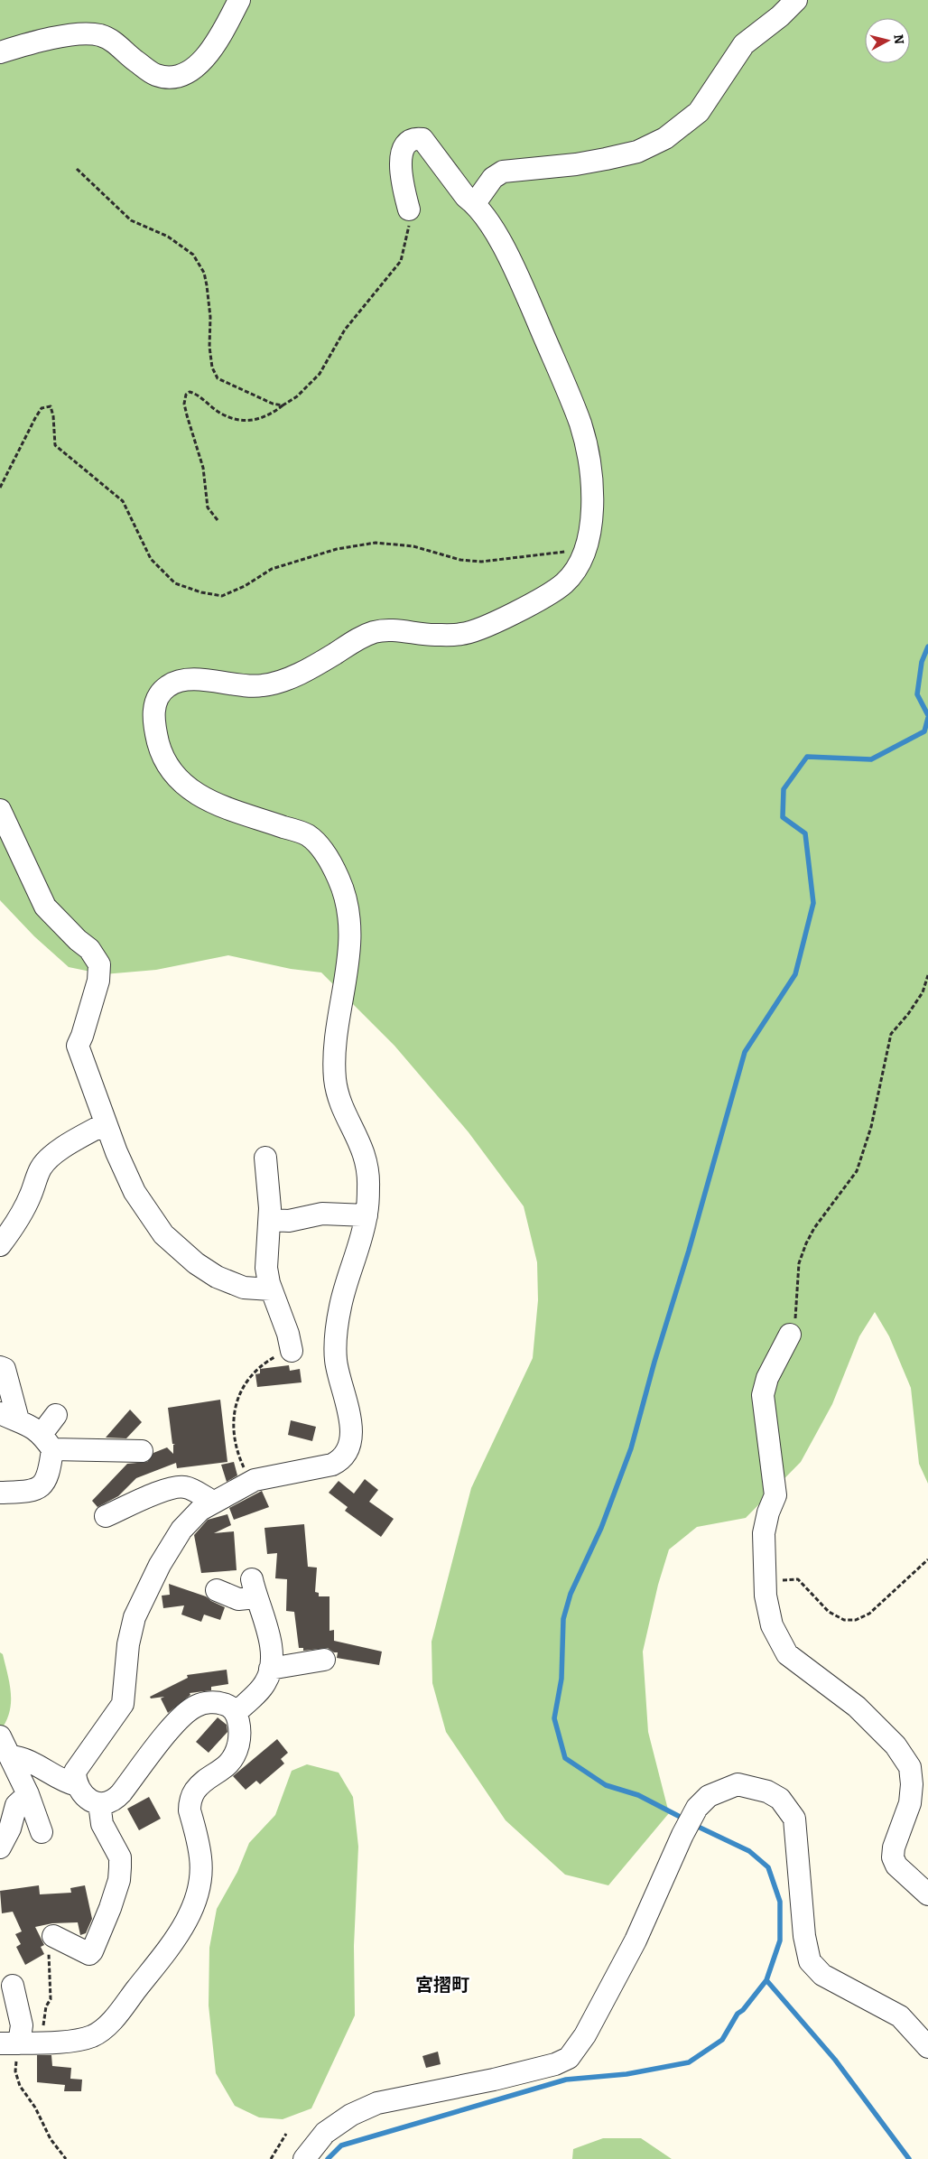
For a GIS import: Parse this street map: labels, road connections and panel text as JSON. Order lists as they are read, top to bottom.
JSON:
{
  "districts": ["宮摺町"],
  "north": "right"
}
